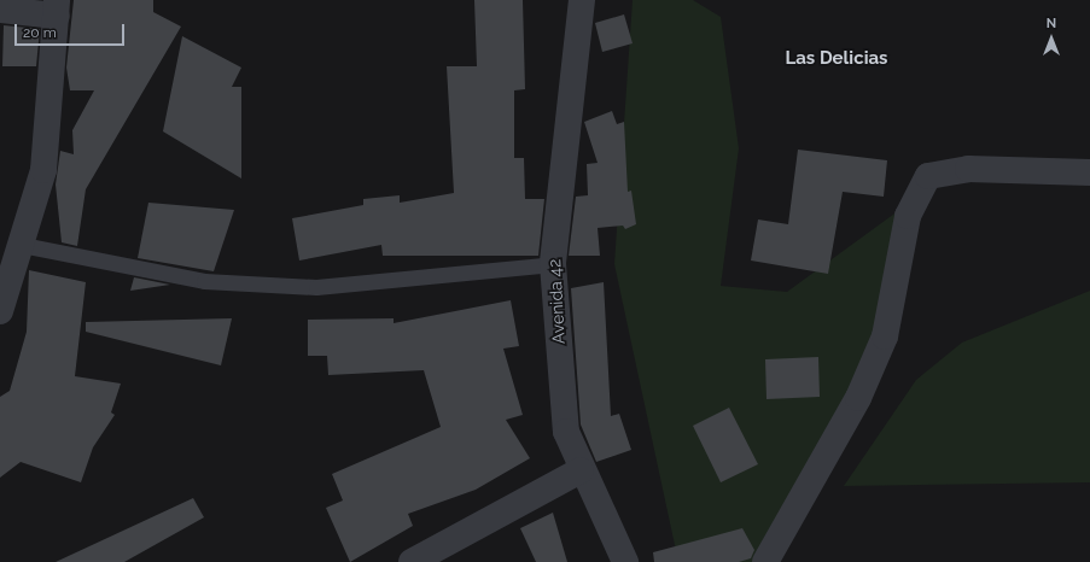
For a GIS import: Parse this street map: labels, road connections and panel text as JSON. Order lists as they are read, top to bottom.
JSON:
{
  "streets": {
    "street": ["Avenida 42"]
  },
  "districts": ["Las Delicias"],
  "scale_bar": "20 m",
  "north": "top"
}
